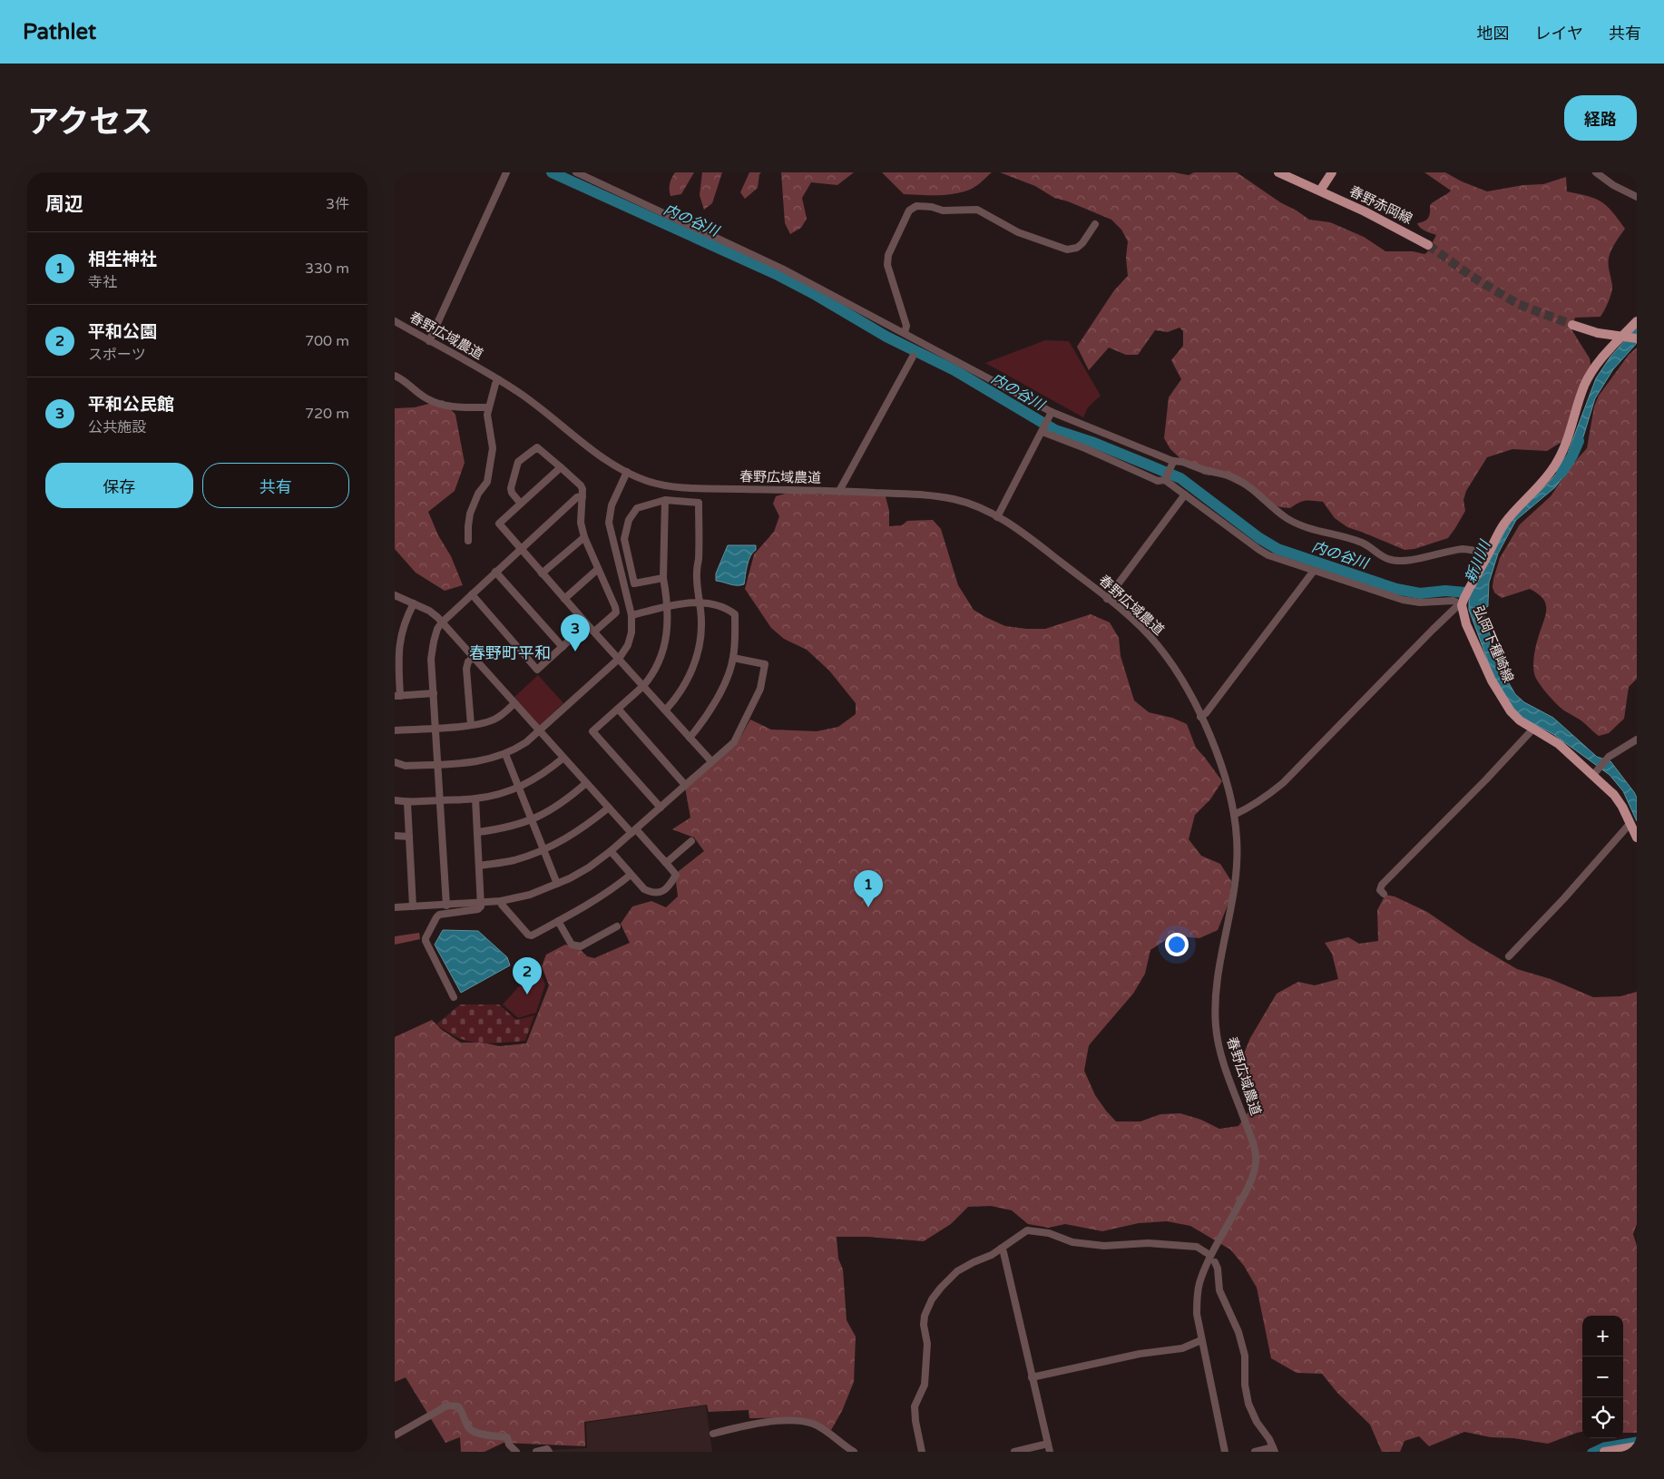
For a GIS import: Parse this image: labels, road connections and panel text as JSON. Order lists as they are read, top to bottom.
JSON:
{
  "streets": {
    "main road": ["春野赤岡線", "弘岡下種崎線"],
    "street": ["春野広域農道"]
  },
  "districts": ["春野町平和"],
  "water": ["内の谷川", "新川川"],
  "page": {
    "header": "Pathlet",
    "nav": ["地図", "レイヤ", "共有"],
    "title": "アクセス",
    "buttons": [
      "経路",
      ["保存", "共有"]
    ],
    "heading": ["周辺", "3件"],
    "list": [
      {
        "mark": "1",
        "name": "相生神社",
        "note": "寺社",
        "value": "330 m"
      },
      {
        "mark": "2",
        "name": "平和公園",
        "note": "スポーツ",
        "value": "700 m"
      },
      {
        "mark": "3",
        "name": "平和公民館",
        "note": "公共施設",
        "value": "720 m"
      }
    ],
    "pins": ["3", "1", "2"],
    "map_buttons": ["+", "−"]
  }
}
